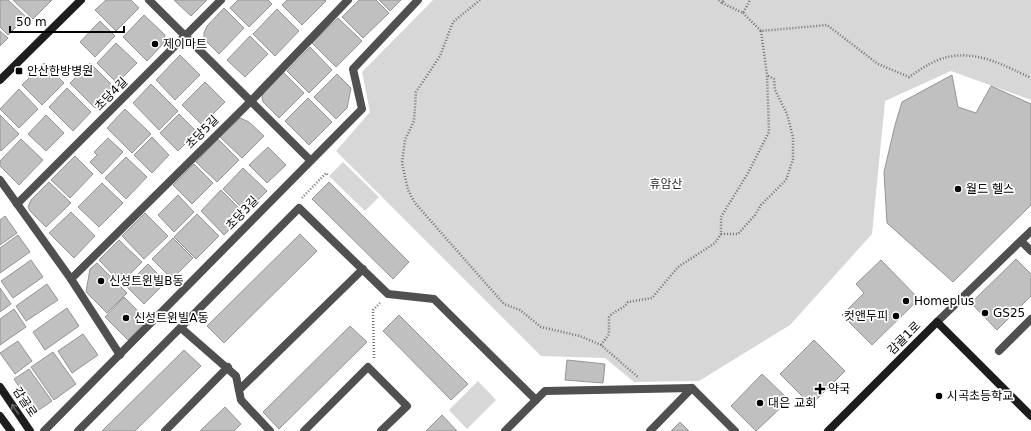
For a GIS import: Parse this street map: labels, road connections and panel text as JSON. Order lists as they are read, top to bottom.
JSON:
{
  "streets": {
    "street": [
      "초당4길",
      "초당5길",
      "초당3길",
      "감골1로",
      "감골로"
    ]
  },
  "parks": ["휴암산"],
  "places": {
    "other": [
      "제이마트",
      "월드 헬스",
      "신성트윈빌B동",
      "Homeplus",
      "GS25",
      "컷앤두피",
      "신성트윈빌A동",
      "시곡초등학교",
      "대은 교회"
    ],
    "transit": ["안산한방병원"],
    "health": ["약국"]
  },
  "scale_bar": "50 m"
}
